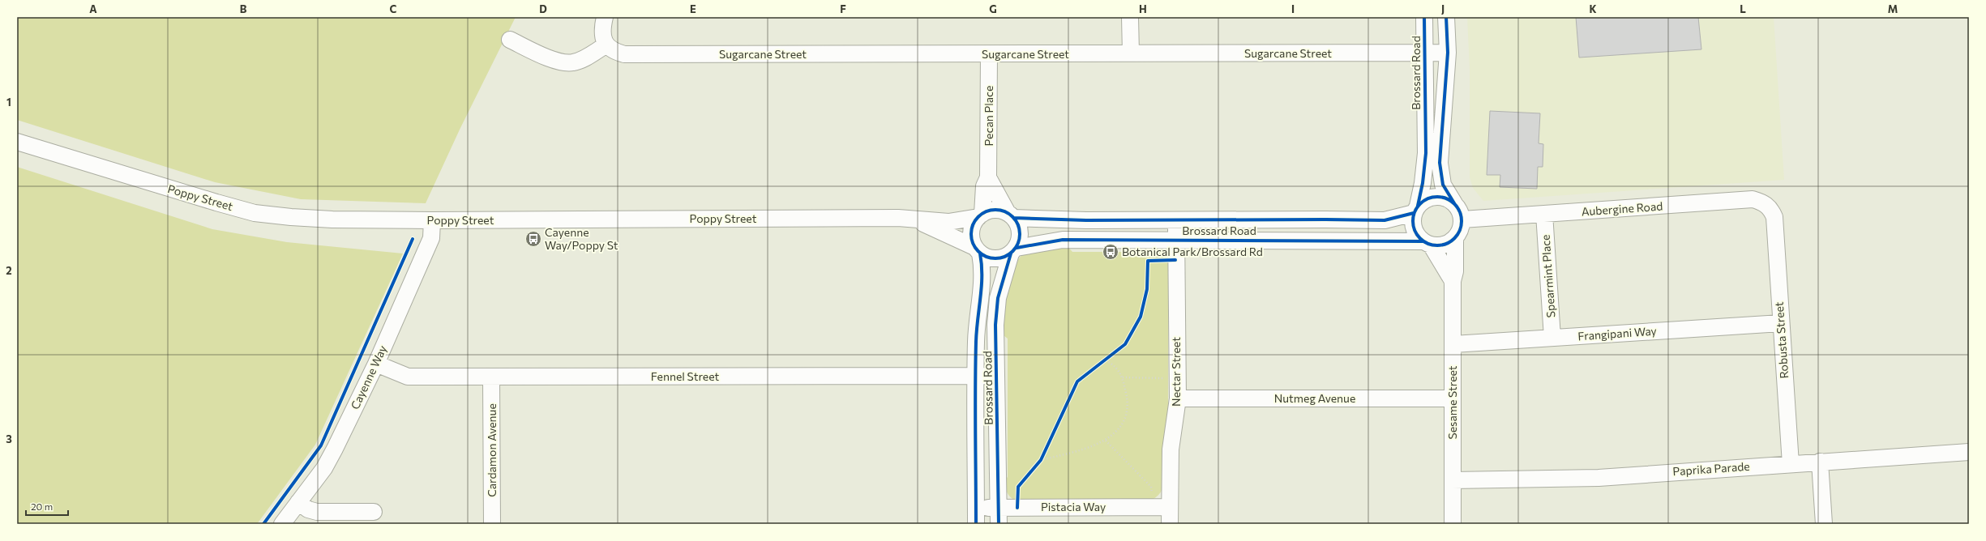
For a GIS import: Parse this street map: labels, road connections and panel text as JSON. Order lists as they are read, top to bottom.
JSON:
{
  "streets": {
    "street": [
      "Sugarcane Street",
      "Brossard Road",
      "Pecan Place",
      "Poppy Street",
      "Aubergine Road",
      "Spearmint Place",
      "Frangipani Way",
      "Robusta Street",
      "Nectar Street",
      "Fennel Street",
      "Cayenne Way",
      "Nutmeg Avenue",
      "Sesame Street",
      "Cardamon Avenue",
      "Paprika Parade",
      "Pistacia Way"
    ]
  },
  "crossings": [
    ["Sugarcane Street", "Brossard Road"],
    ["Sugarcane Street", "Pecan Place"],
    ["Brossard Road", "Pecan Place"],
    ["Brossard Road", "Poppy Street"],
    ["Brossard Road", "Aubergine Road"],
    ["Brossard Road", "Nectar Street"],
    ["Brossard Road", "Fennel Street"],
    ["Brossard Road", "Sesame Street"],
    ["Brossard Road", "Pistacia Way"],
    ["Pecan Place", "Poppy Street"],
    ["Poppy Street", "Cayenne Way"],
    ["Aubergine Road", "Spearmint Place"],
    ["Aubergine Road", "Robusta Street"],
    ["Aubergine Road", "Sesame Street"],
    ["Spearmint Place", "Frangipani Way"],
    ["Frangipani Way", "Robusta Street"],
    ["Frangipani Way", "Sesame Street"],
    ["Robusta Street", "Paprika Parade"],
    ["Nectar Street", "Nutmeg Avenue"],
    ["Nectar Street", "Pistacia Way"],
    ["Fennel Street", "Cayenne Way"],
    ["Fennel Street", "Cardamon Avenue"],
    ["Nutmeg Avenue", "Sesame Street"],
    ["Sesame Street", "Paprika Parade"]
  ],
  "places": {
    "bus stop": ["Cayenne Way/Poppy St", "Botanical Park/Brossard Rd"]
  },
  "scale_bar": "20 m",
  "grid": {
    "columns": [
      "A",
      "B",
      "C",
      "D",
      "E",
      "F",
      "G",
      "H",
      "I",
      "J",
      "K",
      "L",
      "M"
    ],
    "rows": ["1", "2", "3"]
  }
}
